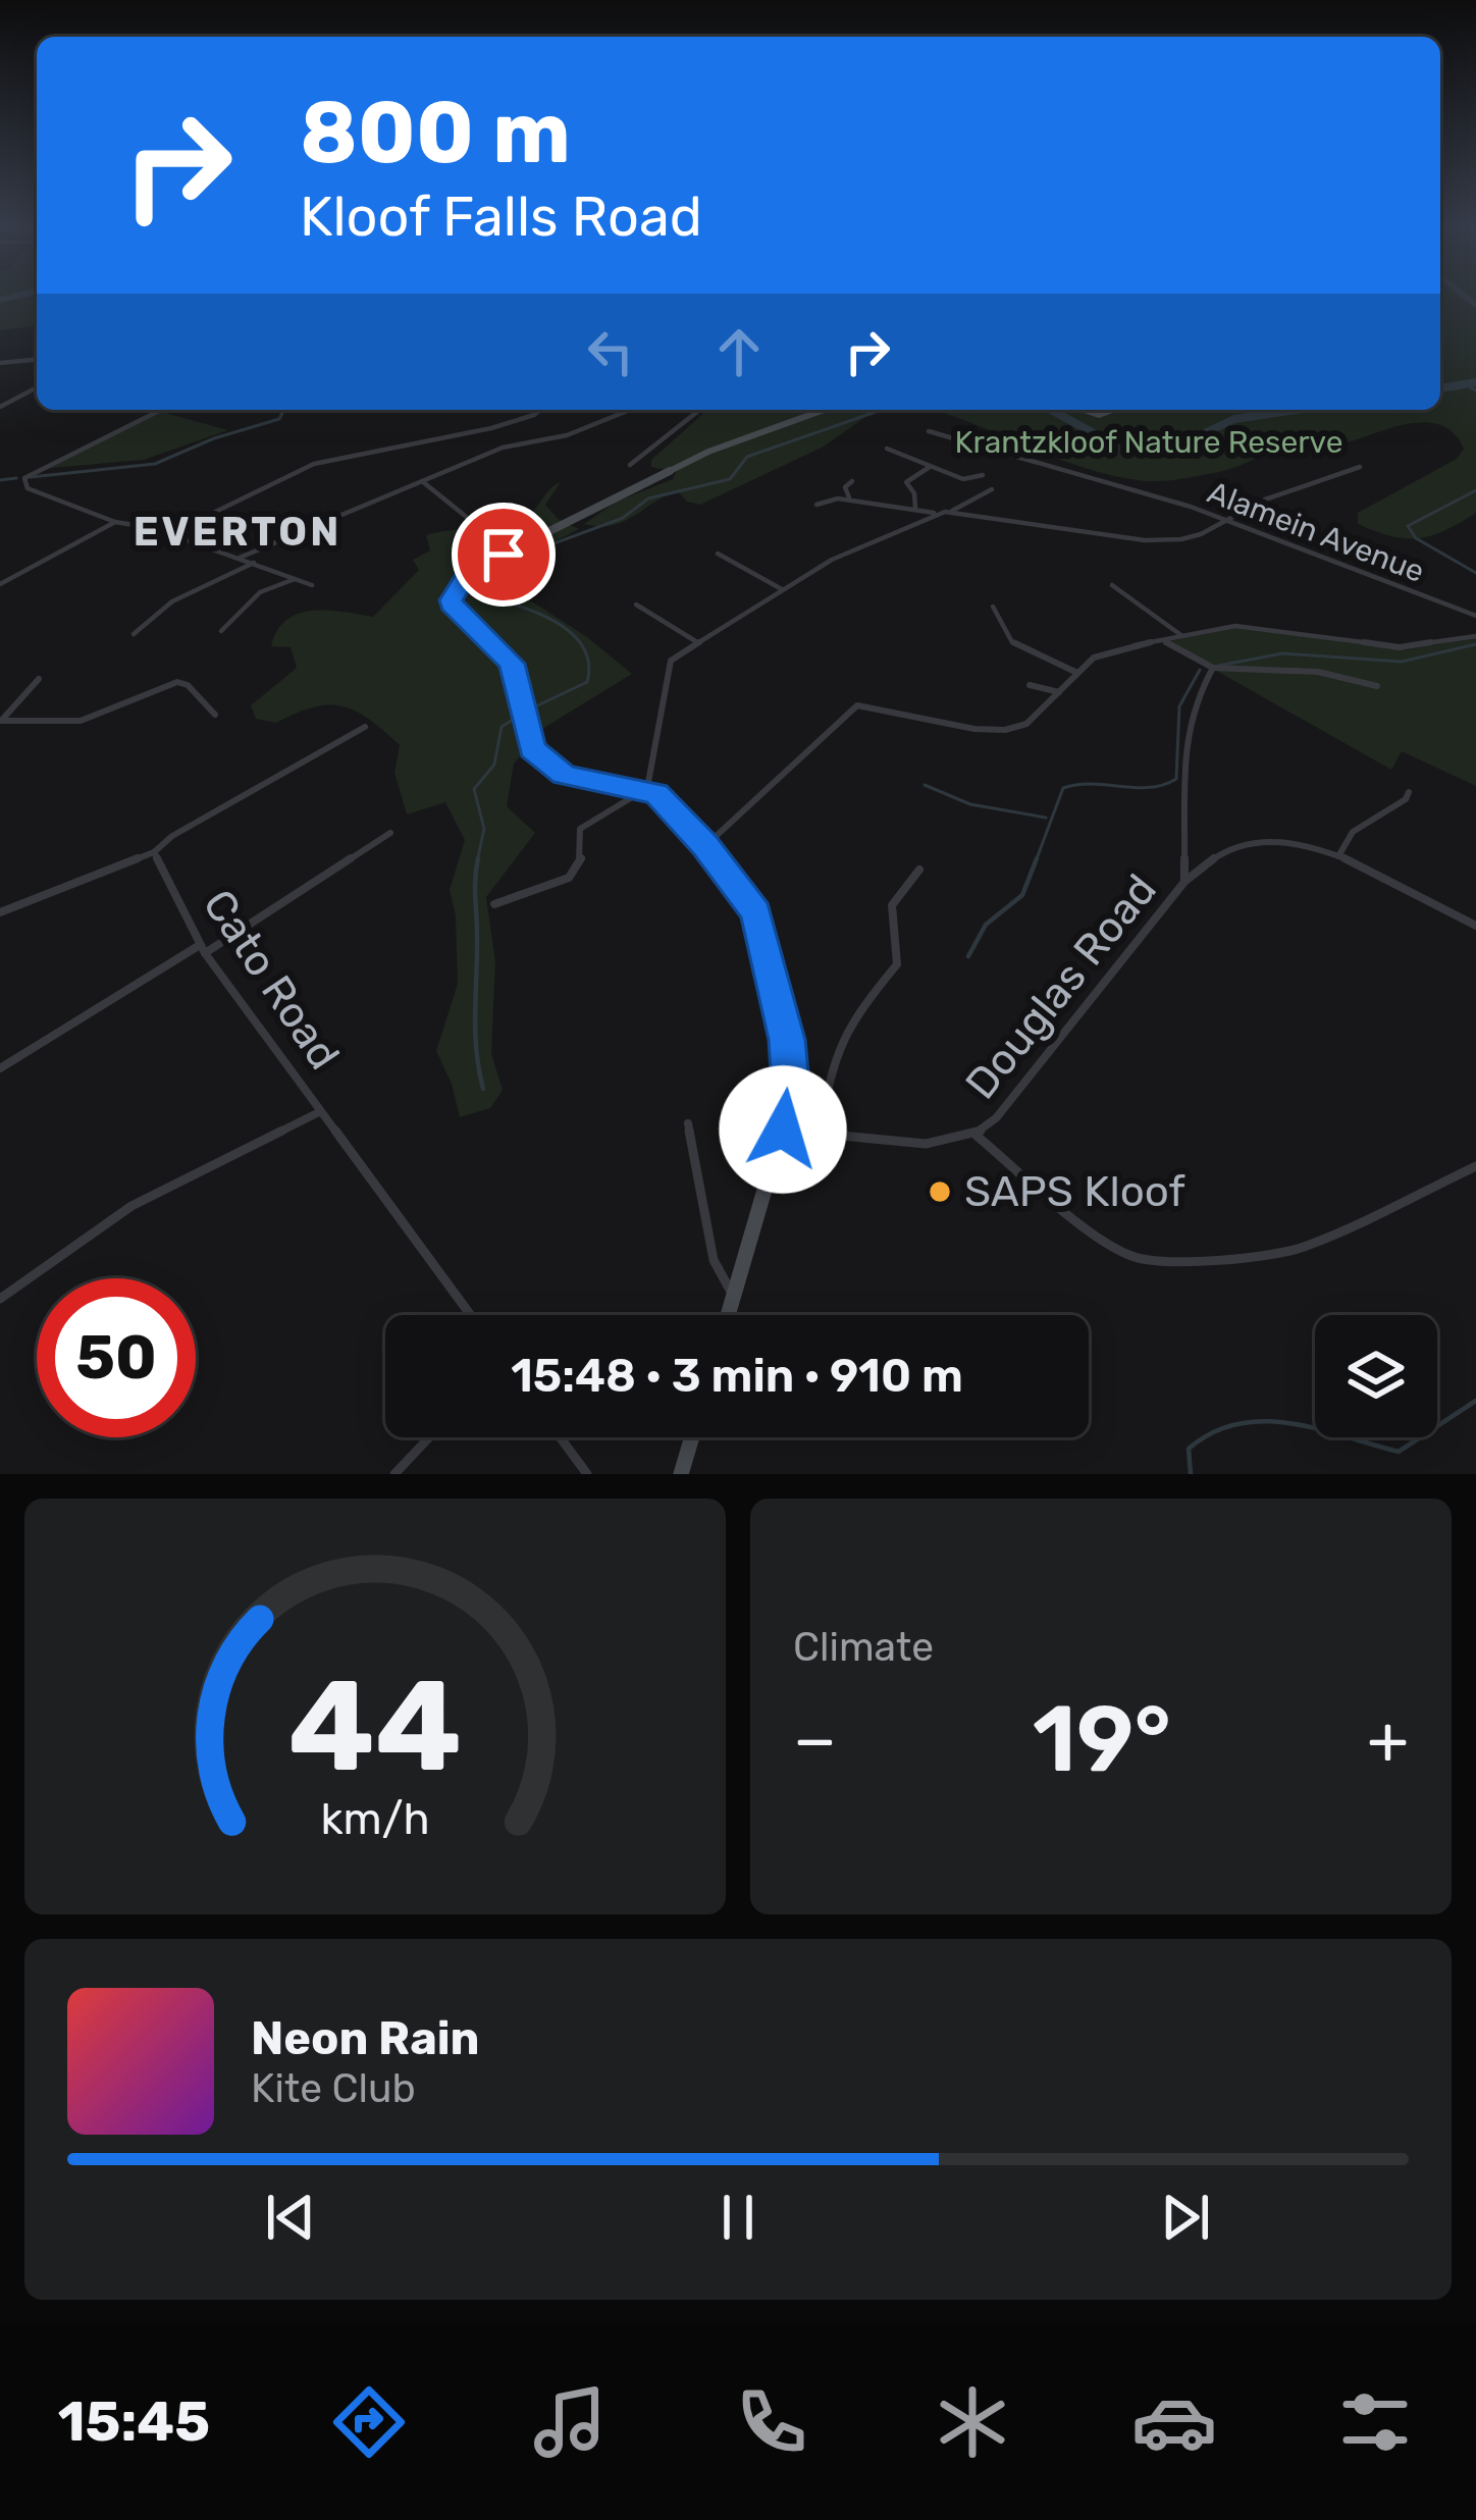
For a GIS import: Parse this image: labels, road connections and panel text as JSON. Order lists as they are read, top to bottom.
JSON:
{
  "streets": {
    "street": ["Alamein Avenue", "Cato Road", "Douglas Road"]
  },
  "districts": ["EVERTON"],
  "parks": ["Krantzkloof Nature Reserve"],
  "places": ["SAPS Kloof"],
  "page": {
    "turn": ["800 m", "Kloof Falls Road"],
    "limit": "50",
    "trip": "15:48 · 3 min · 910 m",
    "tile": "Climate",
    "heat": ["−", "19°", "+"],
    "song": ["Neon Rain", "Kite Club"],
    "tabs": "15:45",
    "gauge": ["44", "km/h"]
  }
}
